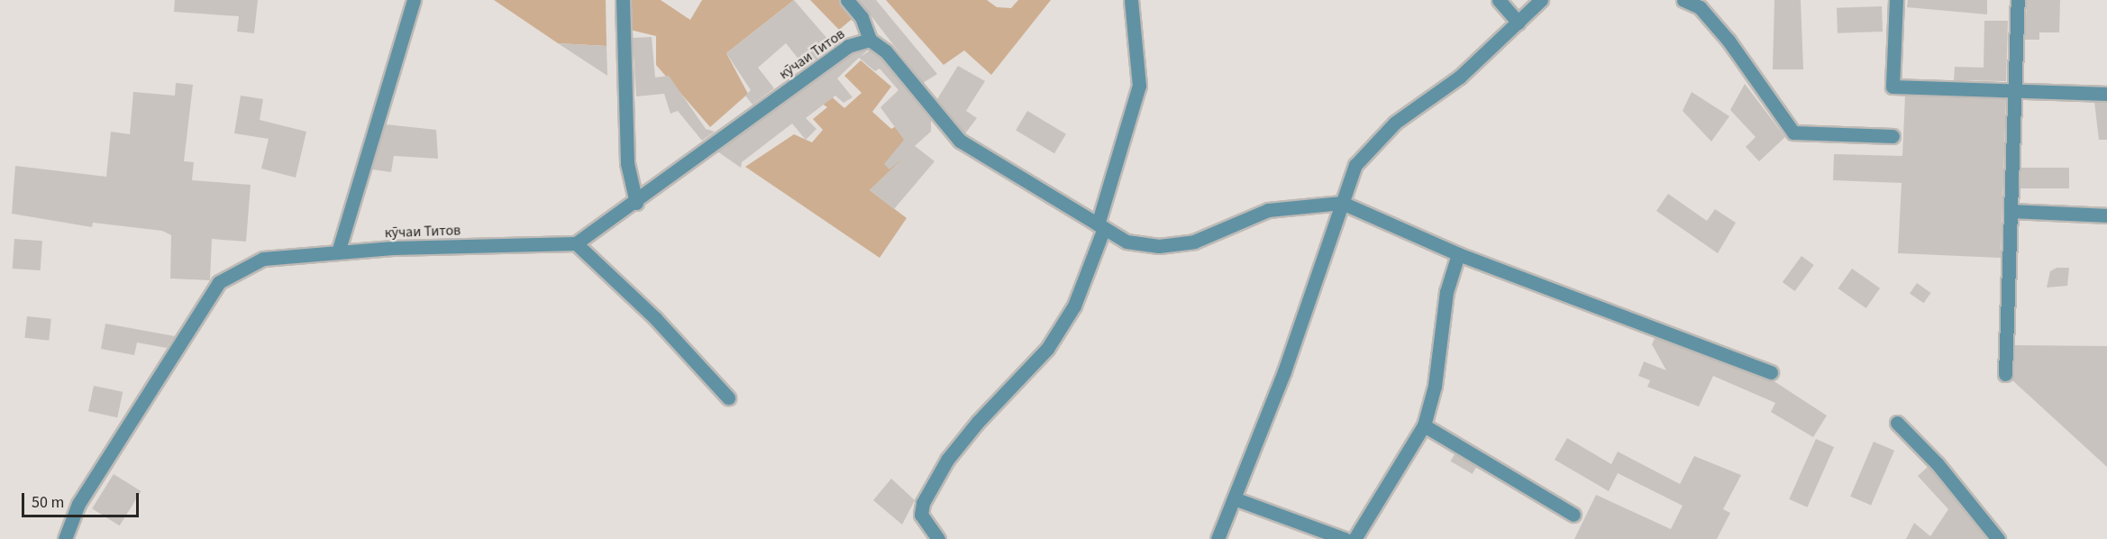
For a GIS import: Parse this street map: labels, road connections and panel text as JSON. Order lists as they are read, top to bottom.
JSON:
{
  "streets": {
    "street": ["кӯчаи Титов"]
  },
  "scale_bar": "50 m"
}
